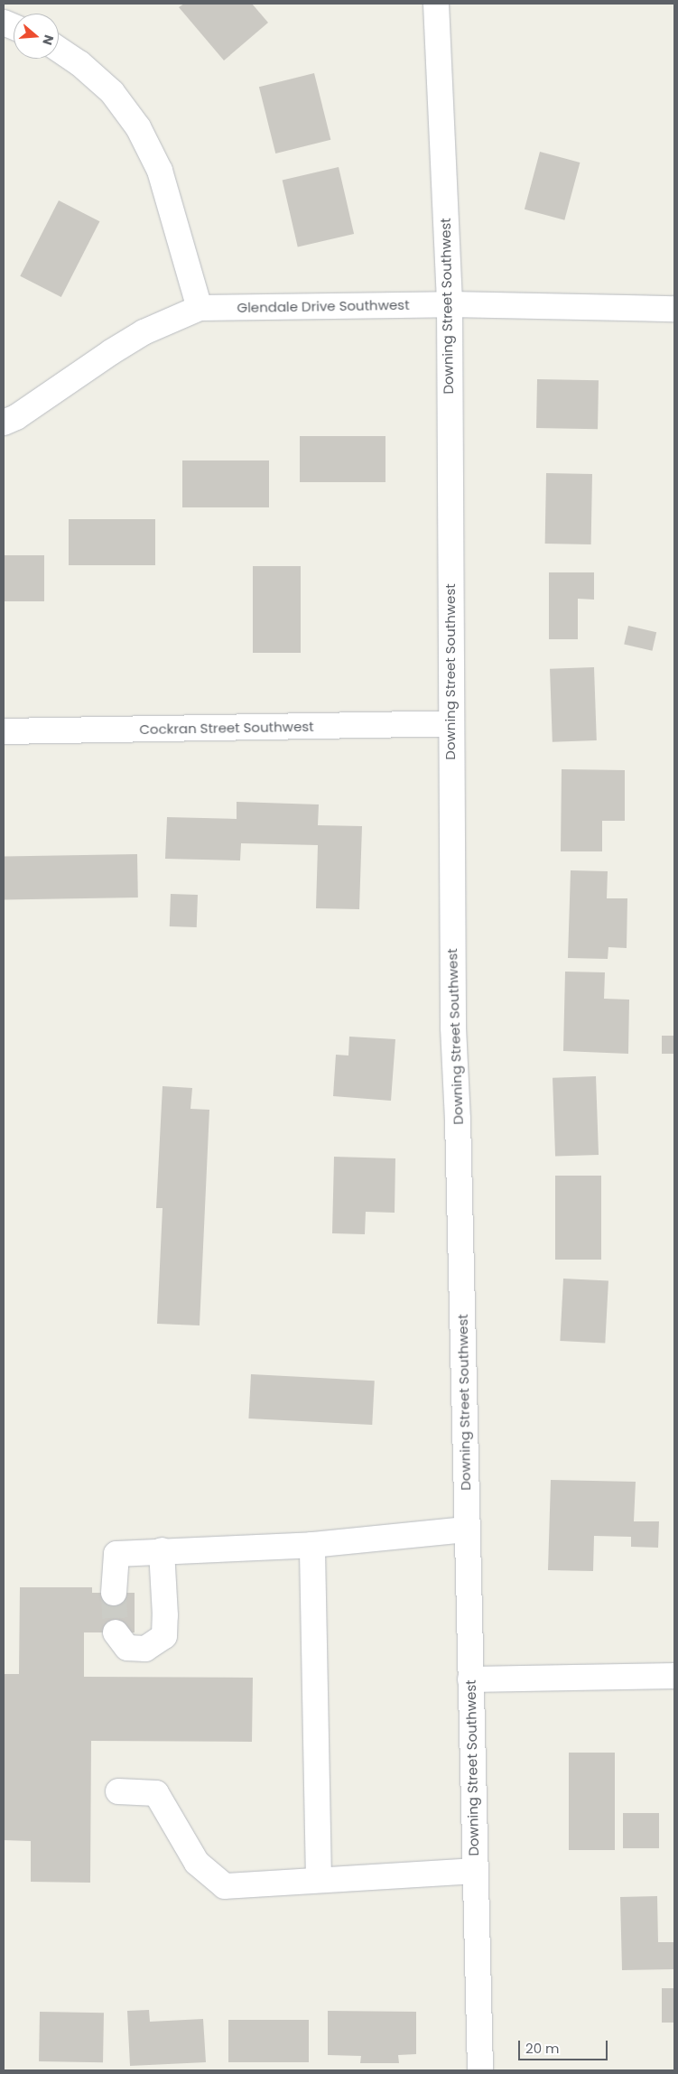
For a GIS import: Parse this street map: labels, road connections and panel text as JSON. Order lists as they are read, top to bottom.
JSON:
{
  "streets": {
    "street": ["Glendale Drive Southwest", "Downing Street Southwest", "Cockran Street Southwest"]
  },
  "crossings": [
    ["Glendale Drive Southwest", "Downing Street Southwest"],
    ["Downing Street Southwest", "Cockran Street Southwest"]
  ],
  "scale_bar": "20 m",
  "north": "right"
}
